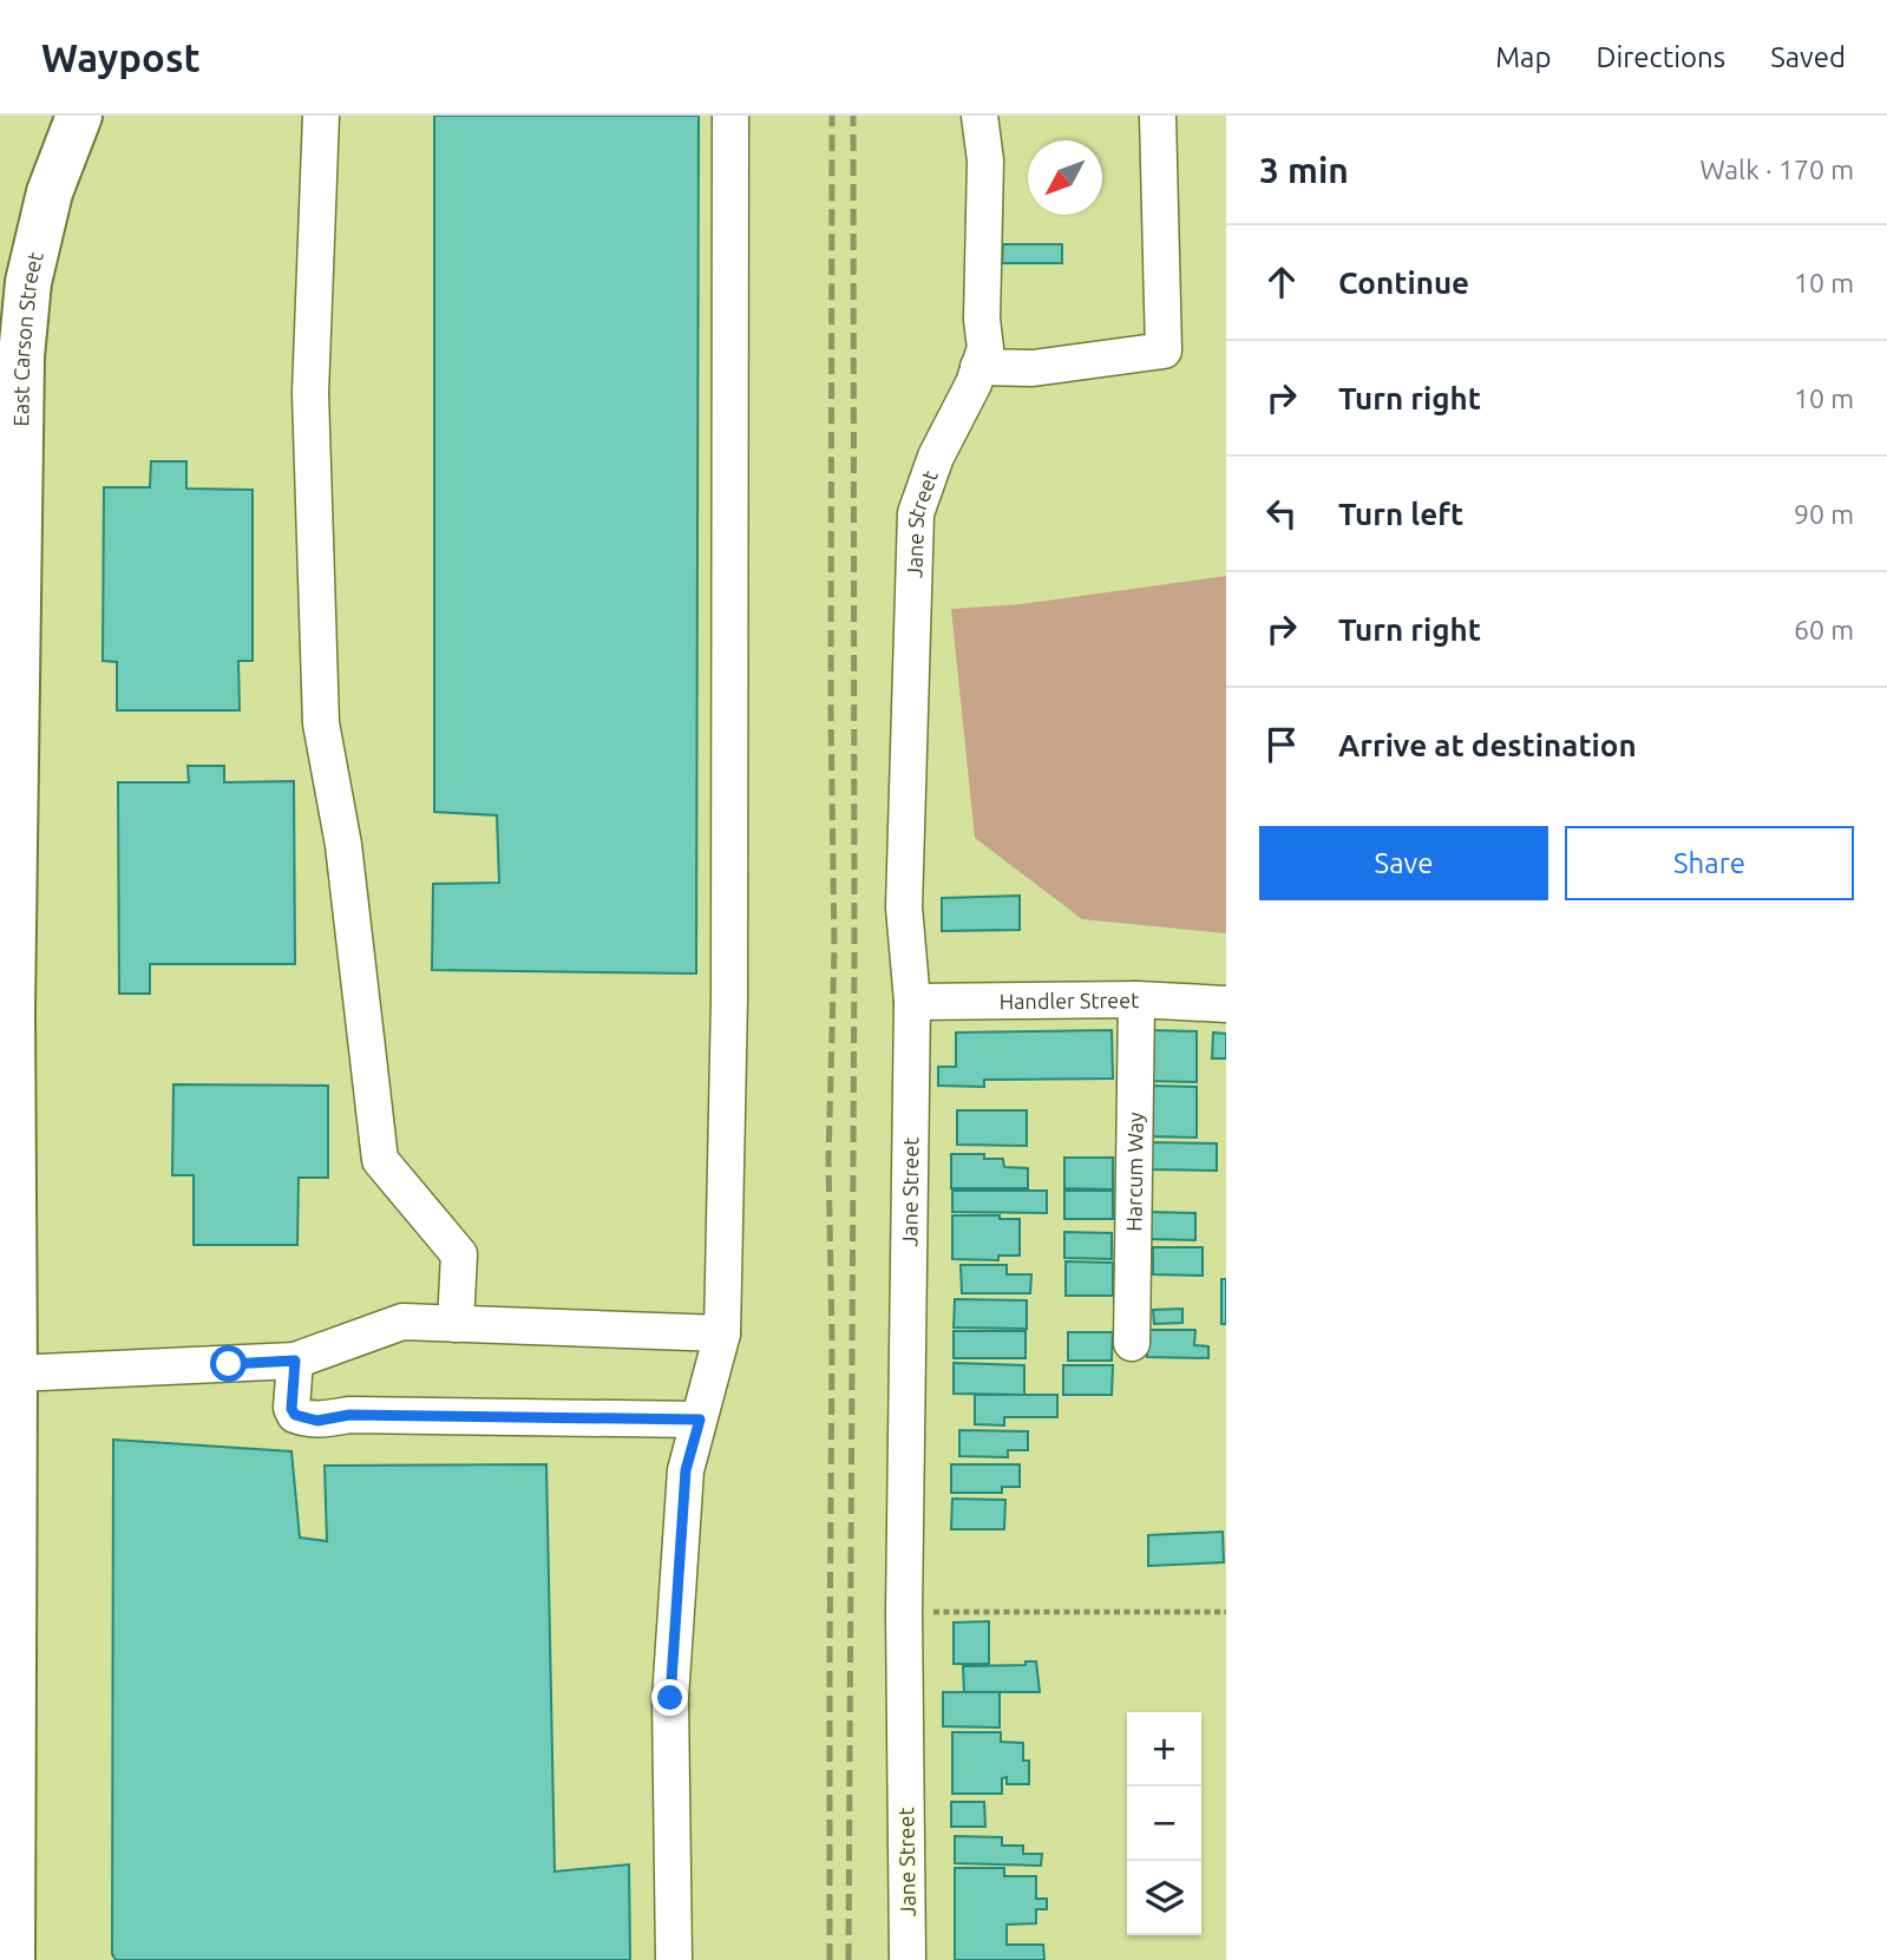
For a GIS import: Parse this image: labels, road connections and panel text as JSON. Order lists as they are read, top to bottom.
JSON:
{
  "streets": {
    "main road": ["East Carson Street"],
    "street": ["Jane Street", "Handler Street", "Harcum Way"]
  },
  "crossings": [
    ["Jane Street", "Handler Street"],
    ["Handler Street", "Harcum Way"]
  ],
  "north": "bottom left",
  "page": {
    "header": "Waypost",
    "nav": ["Map", "Directions", "Saved"],
    "heading": ["3 min", "Walk · 170 m"],
    "list": [
      ["Continue", "10 m"],
      ["Turn right", "10 m"],
      ["Turn left", "90 m"],
      ["Turn right", "60 m"],
      "Arrive at destination"
    ],
    "buttons": ["Save", "Share"],
    "map_buttons": ["+", "−"]
  }
}
